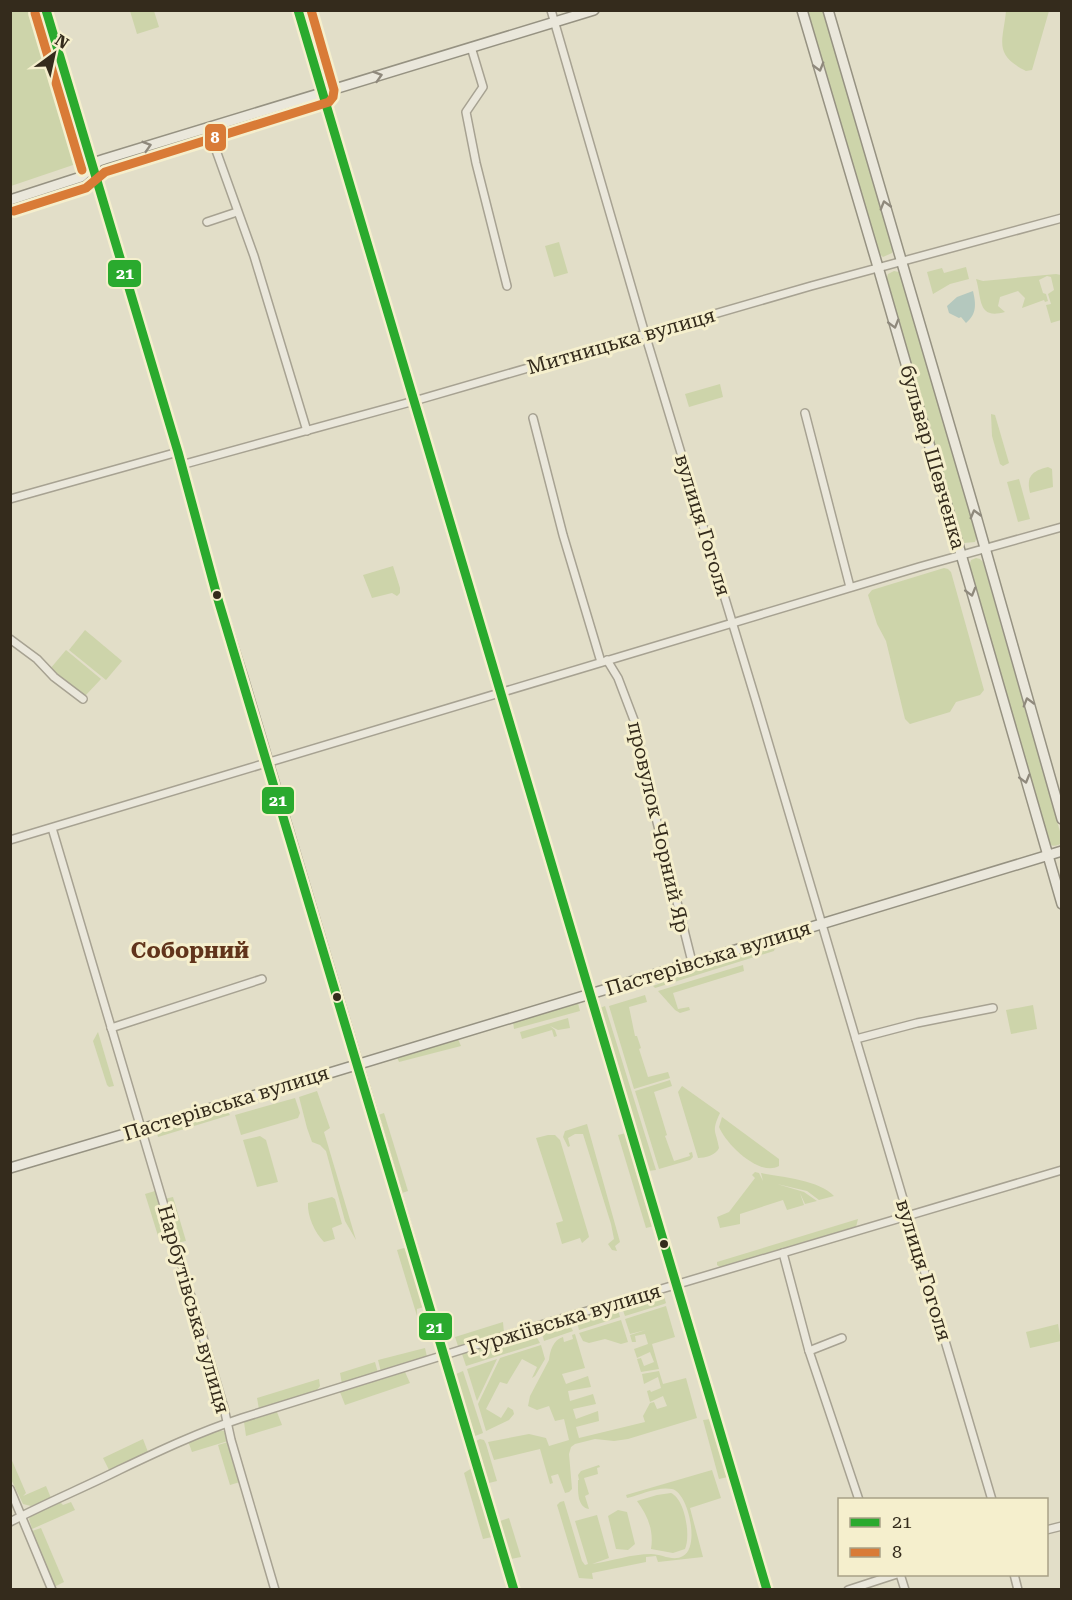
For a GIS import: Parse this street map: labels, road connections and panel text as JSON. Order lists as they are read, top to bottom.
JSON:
{
  "streets": {
    "main road": ["бульвар Шевченка", "Пастерівська вулиця"],
    "street": [
      "Митницька вулиця",
      "вулиця Гоголя",
      "провулок Чорний Яр",
      "Нарбутівська вулиця",
      "Гуржіївська вулиця"
    ]
  },
  "crossings": [
    ["Митницька вулиця", "бульвар Шевченка"],
    ["Митницька вулиця", "вулиця Гоголя"],
    ["бульвар Шевченка", "Пастерівська вулиця"],
    ["вулиця Гоголя", "Пастерівська вулиця"],
    ["вулиця Гоголя", "Гуржіївська вулиця"],
    ["провулок Чорний Яр", "Пастерівська вулиця"],
    ["Пастерівська вулиця", "Нарбутівська вулиця"],
    ["Нарбутівська вулиця", "Гуржіївська вулиця"]
  ],
  "districts": ["Соборний"],
  "lines": ["transit line 21", "transit line 8"],
  "legend": ["21", "8"],
  "north": "top right"
}
